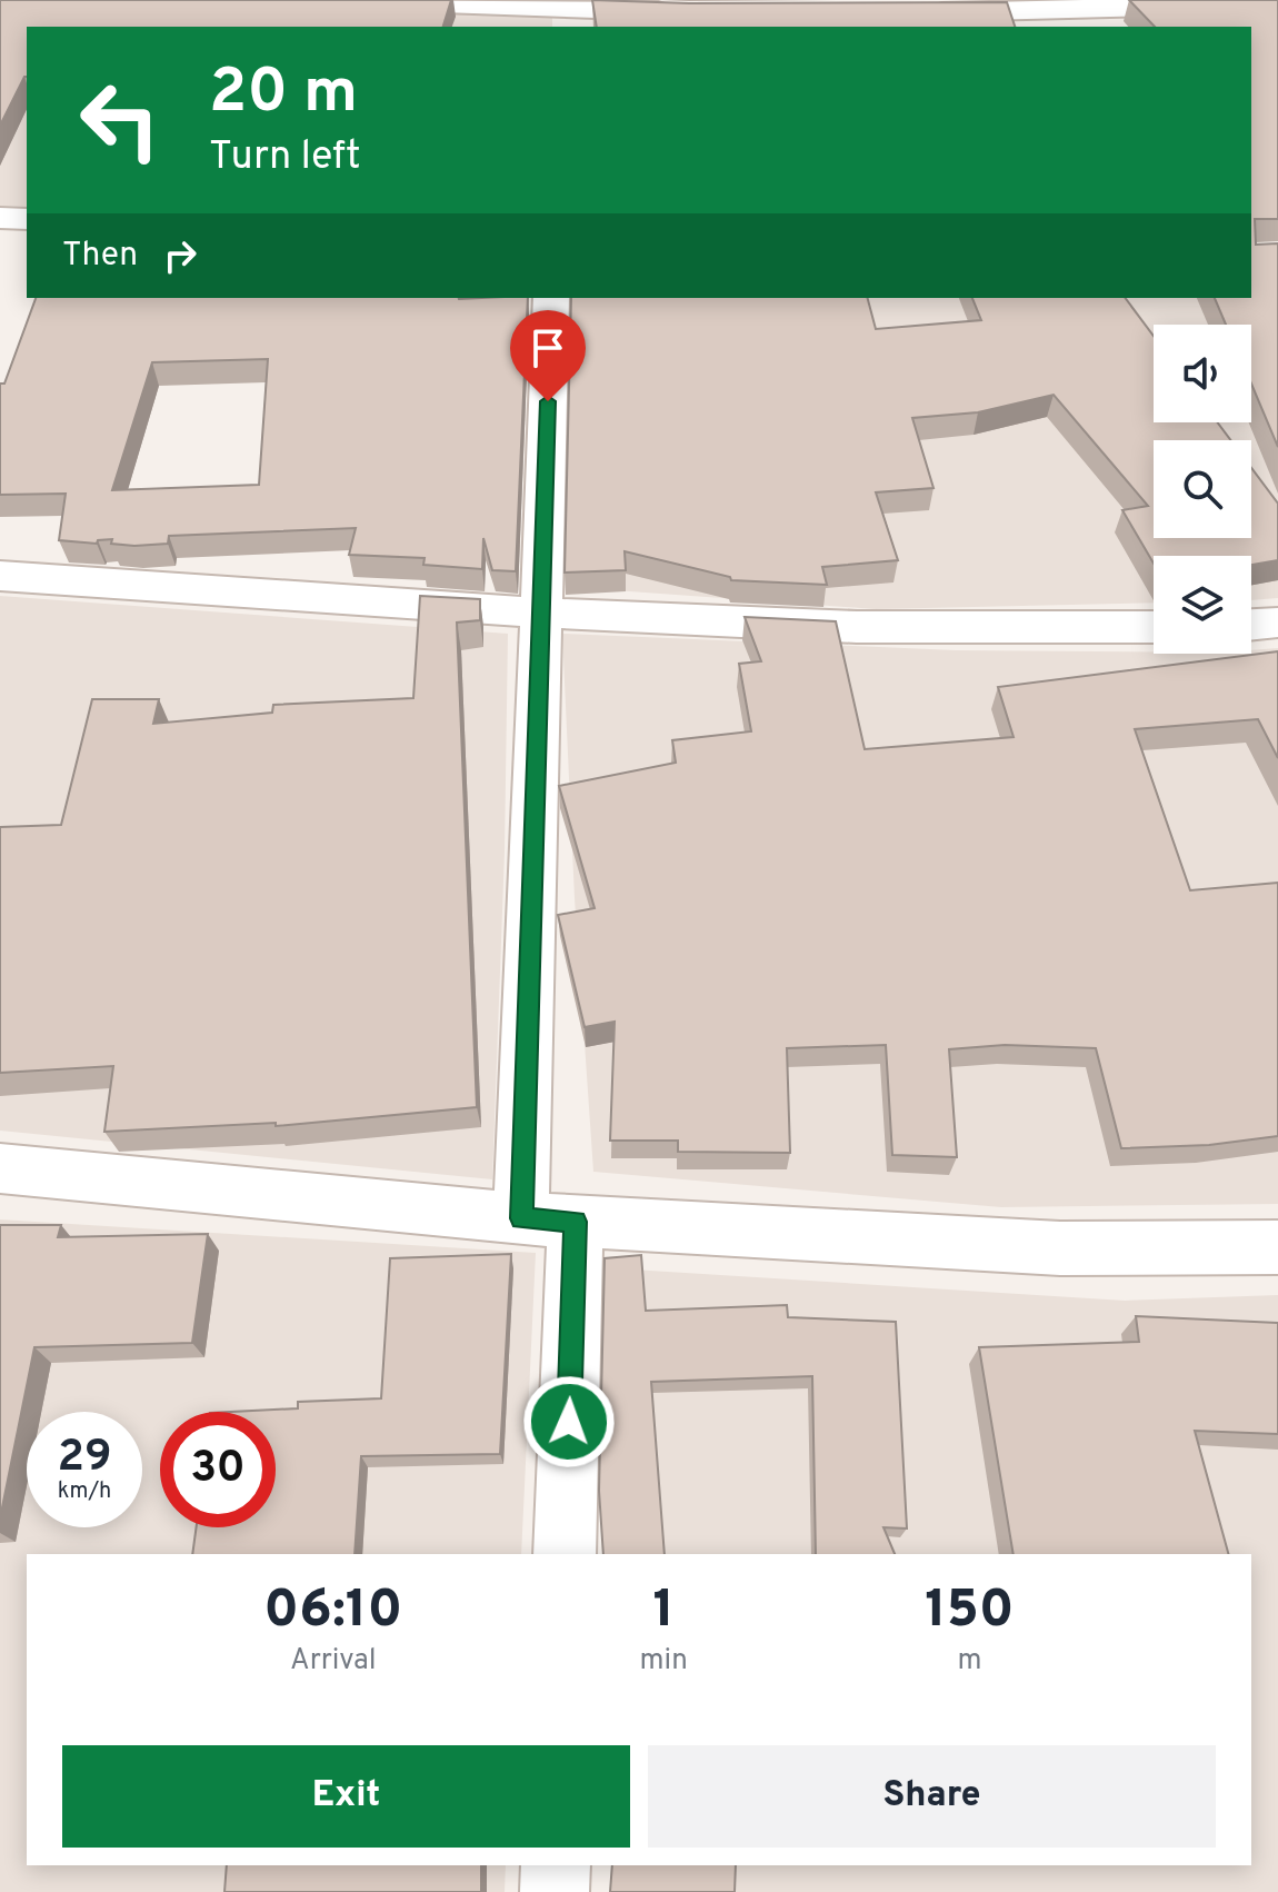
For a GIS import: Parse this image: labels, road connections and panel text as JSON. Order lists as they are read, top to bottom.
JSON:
{
  "page": {
    "turn": ["20 m", "Turn left"],
    "then": "Then",
    "speed": "29 km/h",
    "limit": "30",
    "eta": [
      "06:10",
      "Arrival",
      "1",
      "min",
      "150",
      "m"
    ],
    "buttons": ["Exit", "Share"]
  }
}
